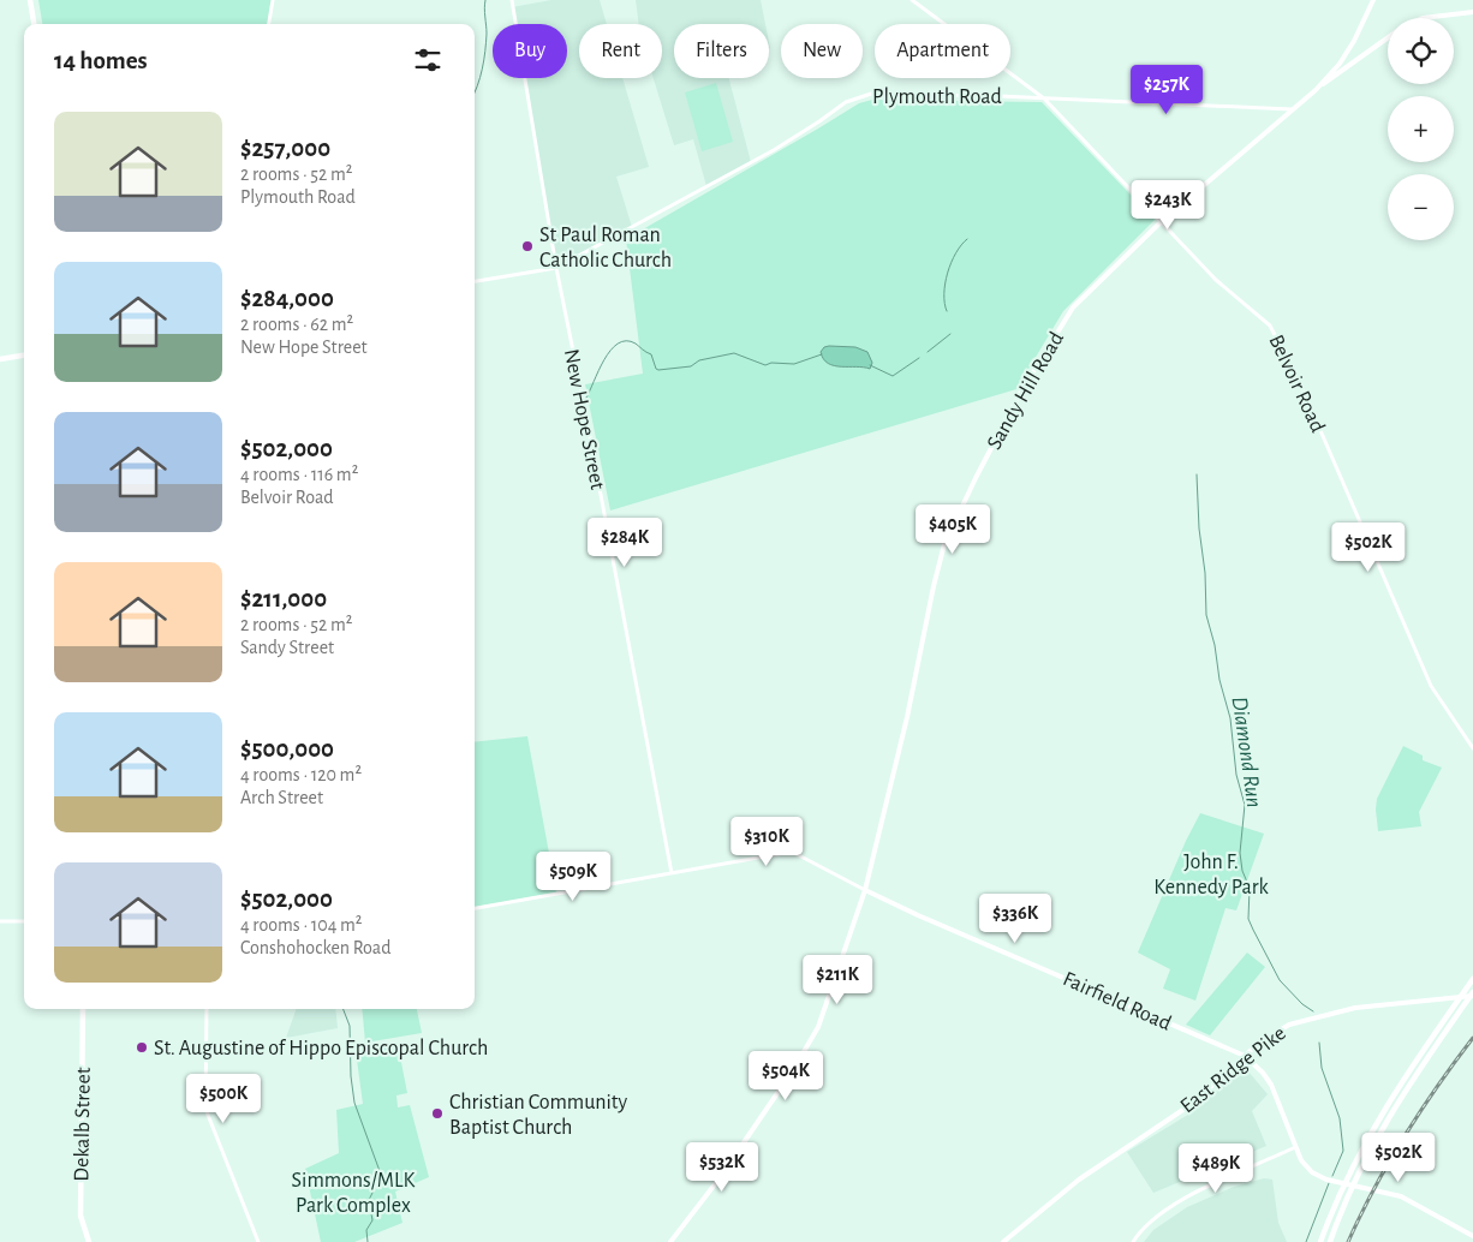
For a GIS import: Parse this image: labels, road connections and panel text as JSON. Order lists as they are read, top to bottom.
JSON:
{
  "streets": {
    "highway": ["Dekalb Street"],
    "main road": ["Sandy Hill Road", "Fairfield Road", "East Ridge Pike"],
    "street": ["Plymouth Road", "Belvoir Road", "New Hope Street"]
  },
  "crossings": [
    ["Plymouth Road", "Belvoir Road"],
    ["Plymouth Road", "Sandy Hill Road"],
    ["Plymouth Road", "New Hope Street"],
    ["Belvoir Road", "Sandy Hill Road"],
    ["Sandy Hill Road", "Fairfield Road"],
    ["New Hope Street", "Fairfield Road"],
    ["Fairfield Road", "East Ridge Pike"]
  ],
  "water": ["Diamond Run"],
  "parks": ["John F. Kennedy Park", "Simmons/MLK Park Complex"],
  "places": ["St Paul Roman Catholic Church", "St. Augustine of Hippo Episcopal Church", "Christian Community Baptist Church"],
  "page": {
    "map_buttons": ["+", "−"],
    "chip": [
      "Buy",
      "Rent",
      "Filters",
      "New",
      "Apartment"
    ],
    "heading": "14 homes",
    "price": [
      "$257K",
      "$243K",
      "$405K",
      "$284K",
      "$502K",
      "$310K",
      "$509K",
      "$336K",
      "$211K",
      "$504K",
      "$500K",
      "$502K",
      "$532K",
      "$489K"
    ],
    "list": [
      {
        "name": "$257,000",
        "note": "2 rooms · 52 m² · Plymouth Road"
      },
      {
        "name": "$284,000",
        "note": "2 rooms · 62 m² · New Hope Street"
      },
      {
        "name": "$502,000",
        "note": "4 rooms · 116 m² · Belvoir Road"
      },
      {
        "name": "$211,000",
        "note": "2 rooms · 52 m² · Sandy Street"
      },
      {
        "name": "$500,000",
        "note": "4 rooms · 120 m² · Arch Street"
      },
      {
        "name": "$502,000",
        "note": "4 rooms · 104 m² · Conshohocken Road"
      }
    ]
  }
}
